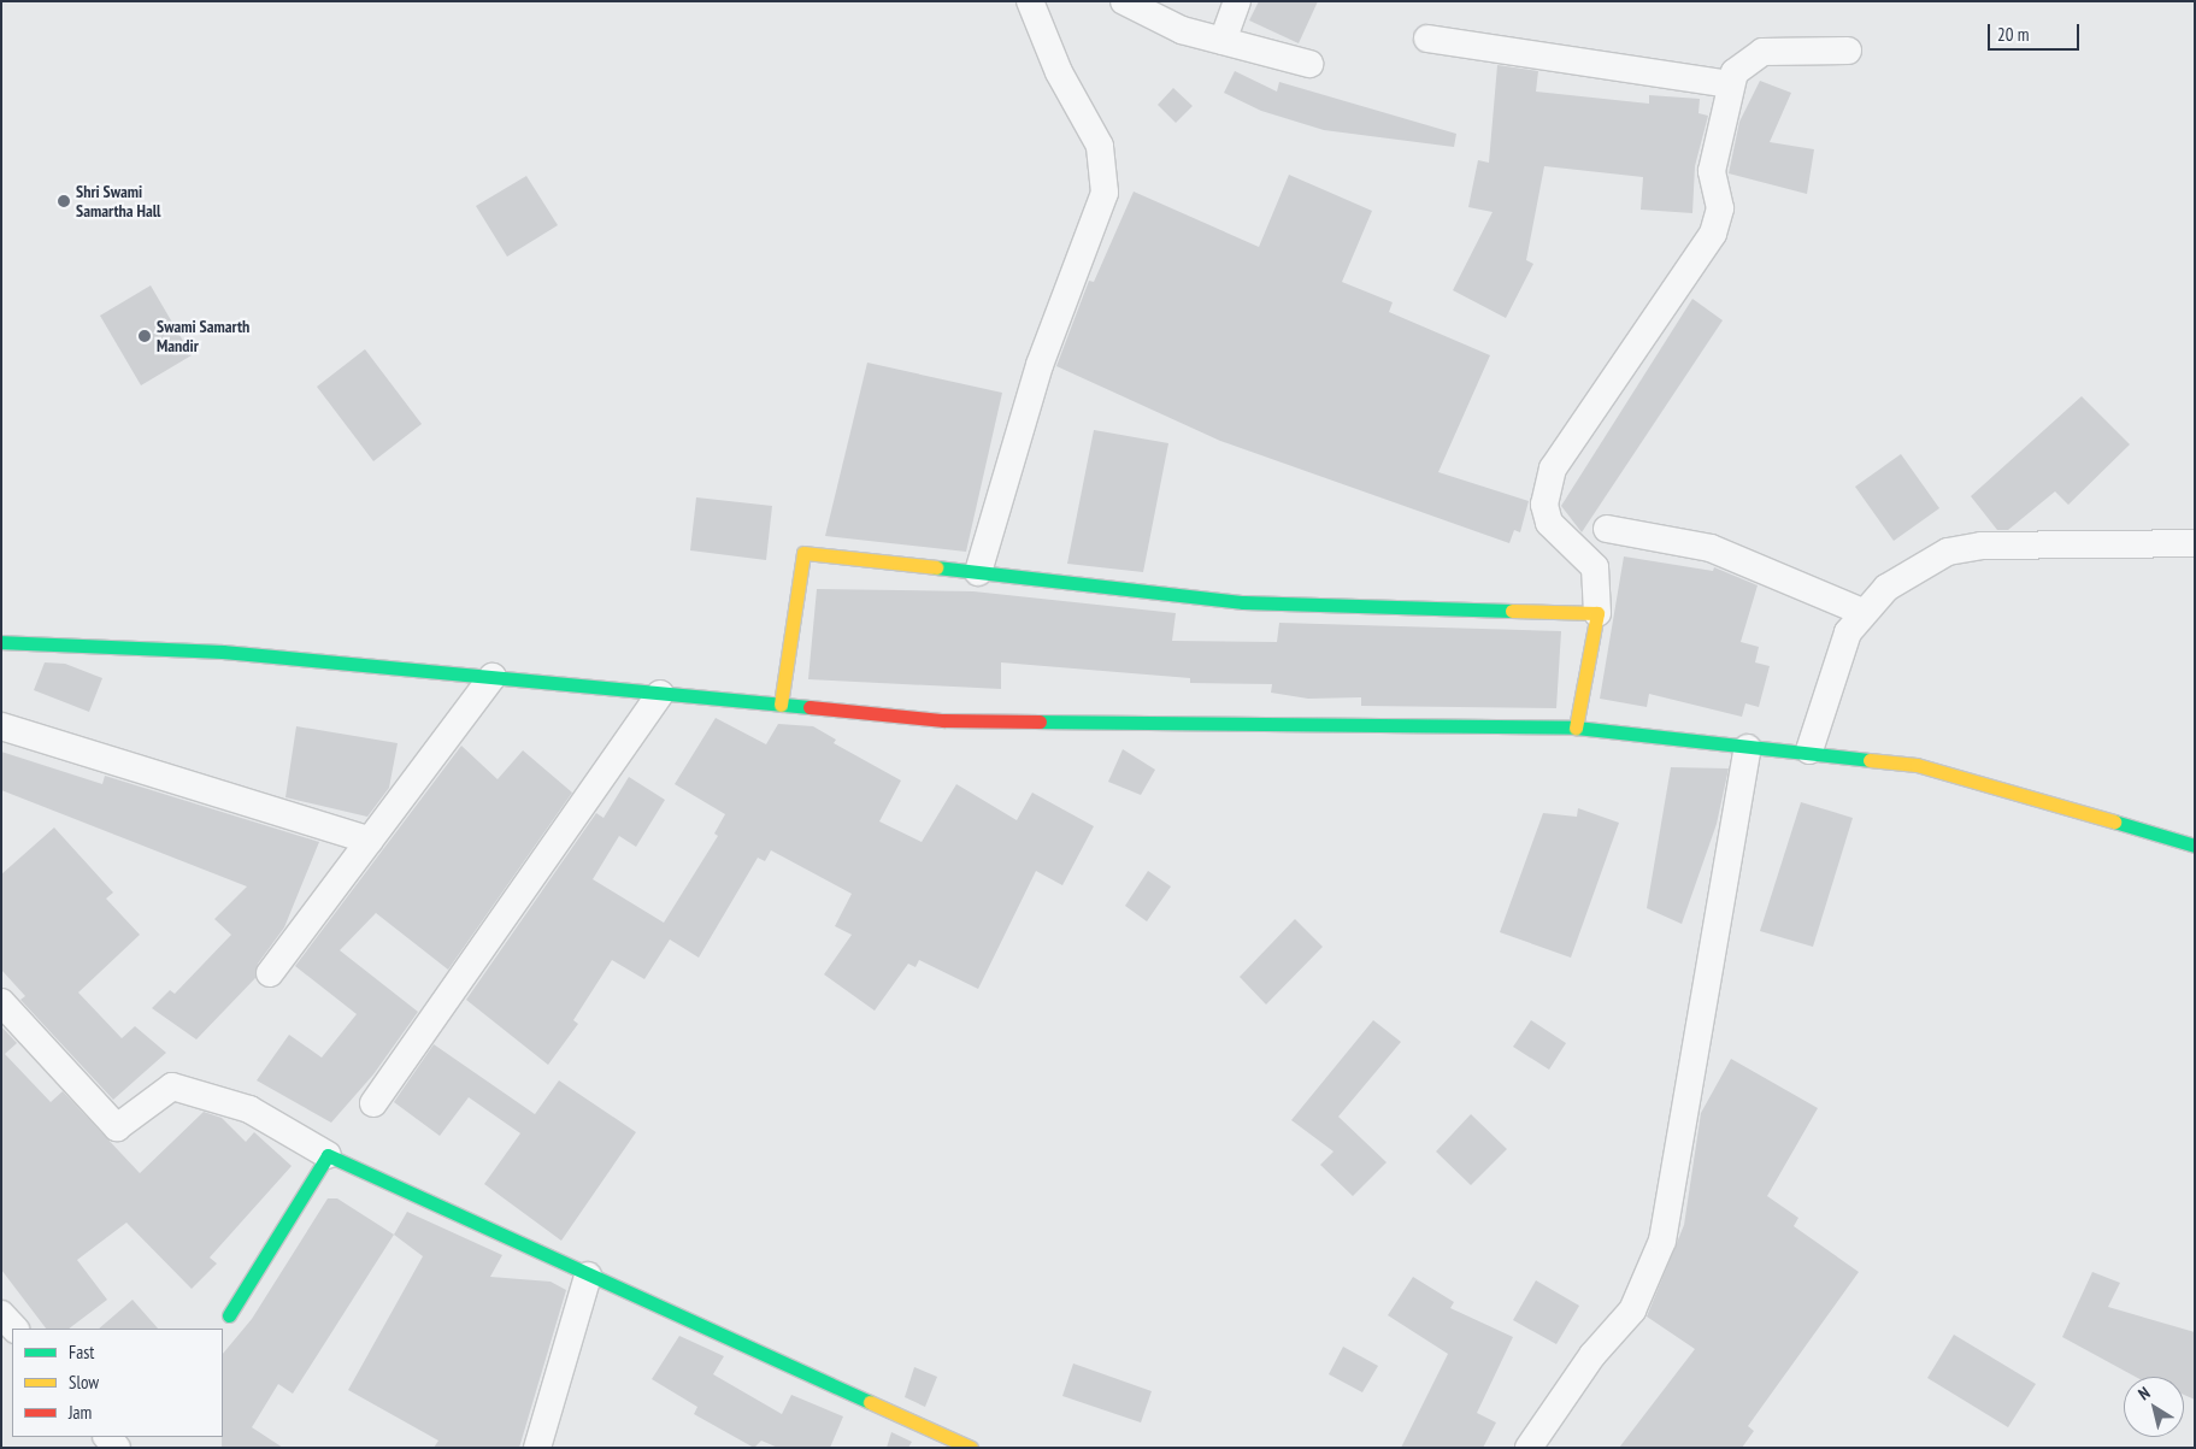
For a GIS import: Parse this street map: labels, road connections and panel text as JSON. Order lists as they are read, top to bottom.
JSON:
{
  "places": ["Shri Swami Samartha Hall", "Swami Samarth Mandir"],
  "legend": ["Fast", "Slow", "Jam"],
  "scale_bar": "20 m",
  "north": "top left"
}
